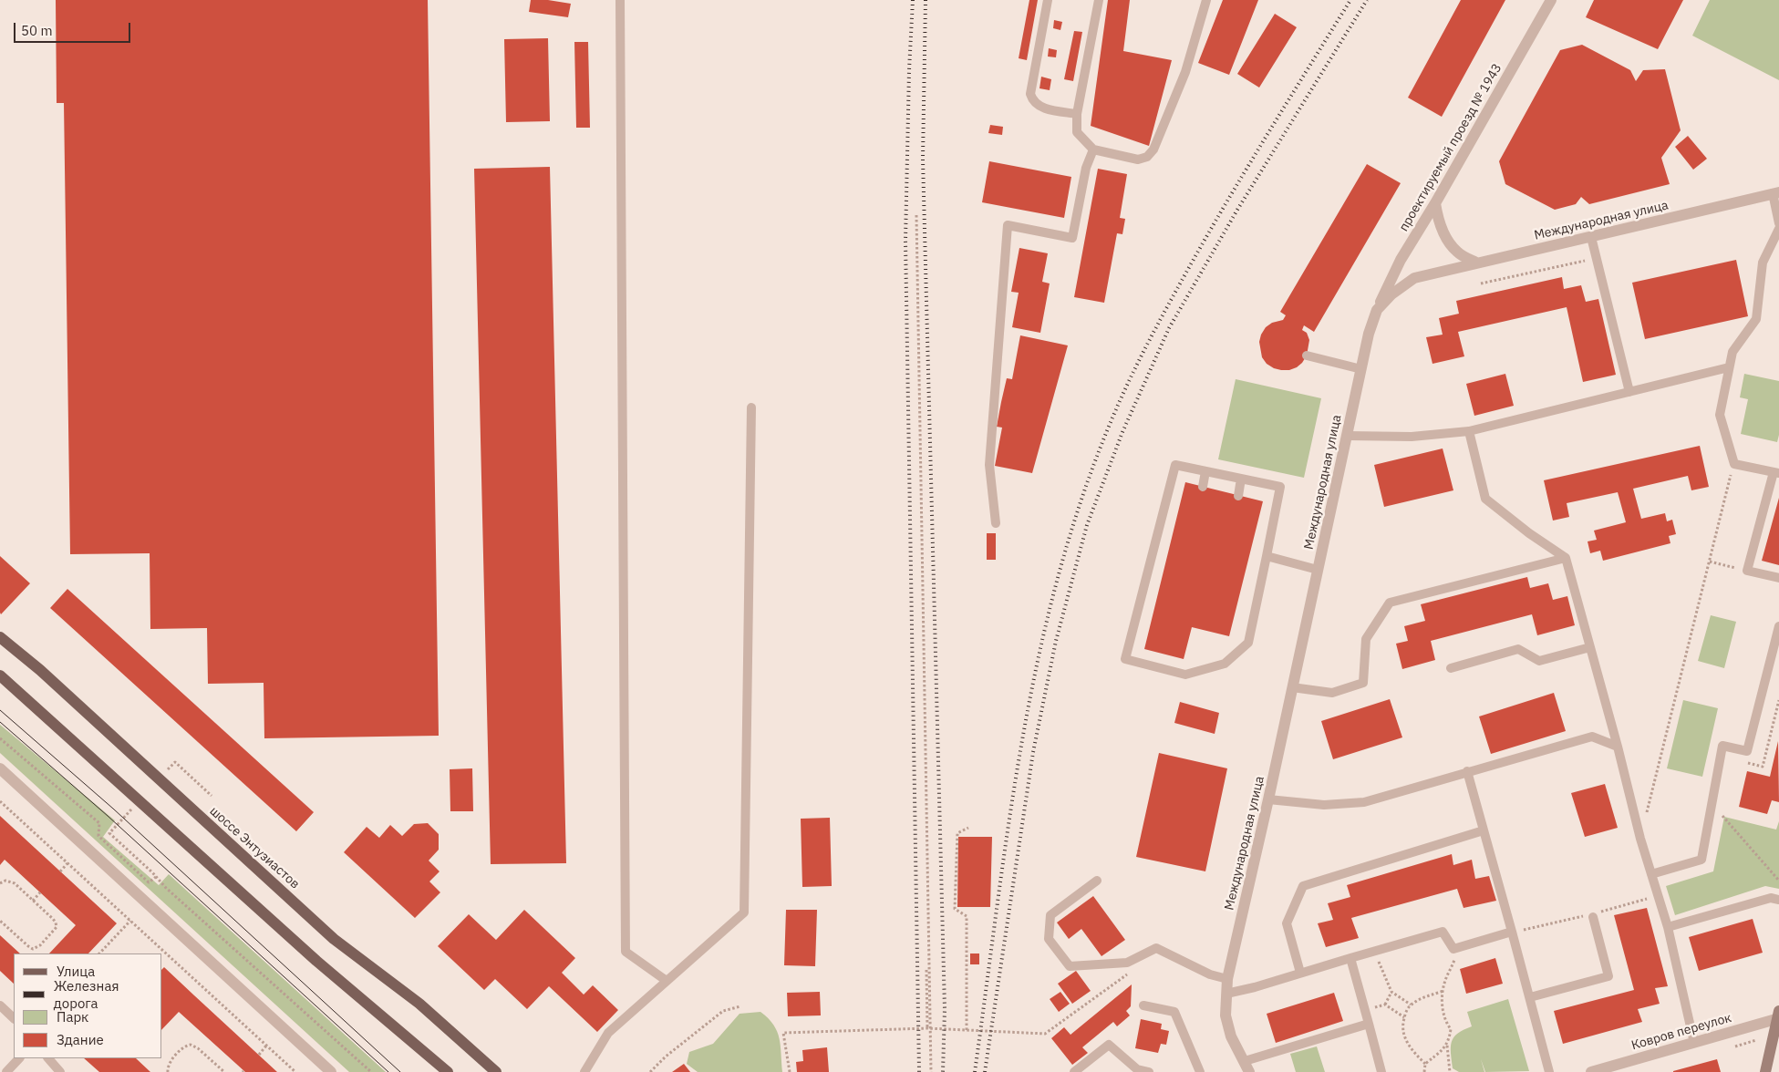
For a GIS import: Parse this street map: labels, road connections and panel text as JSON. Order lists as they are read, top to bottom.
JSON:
{
  "streets": {
    "main road": ["шоссе Энтузиастов"],
    "street": ["проектируемый проезд № 1943", "Международная улица", "Ковров переулок"]
  },
  "crossings": [
    ["проектируемый проезд № 1943", "Международная улица"]
  ],
  "legend": [
    "Улица",
    "Железная дорога",
    "Парк",
    "Здание"
  ],
  "scale_bar": "50 m"
}
